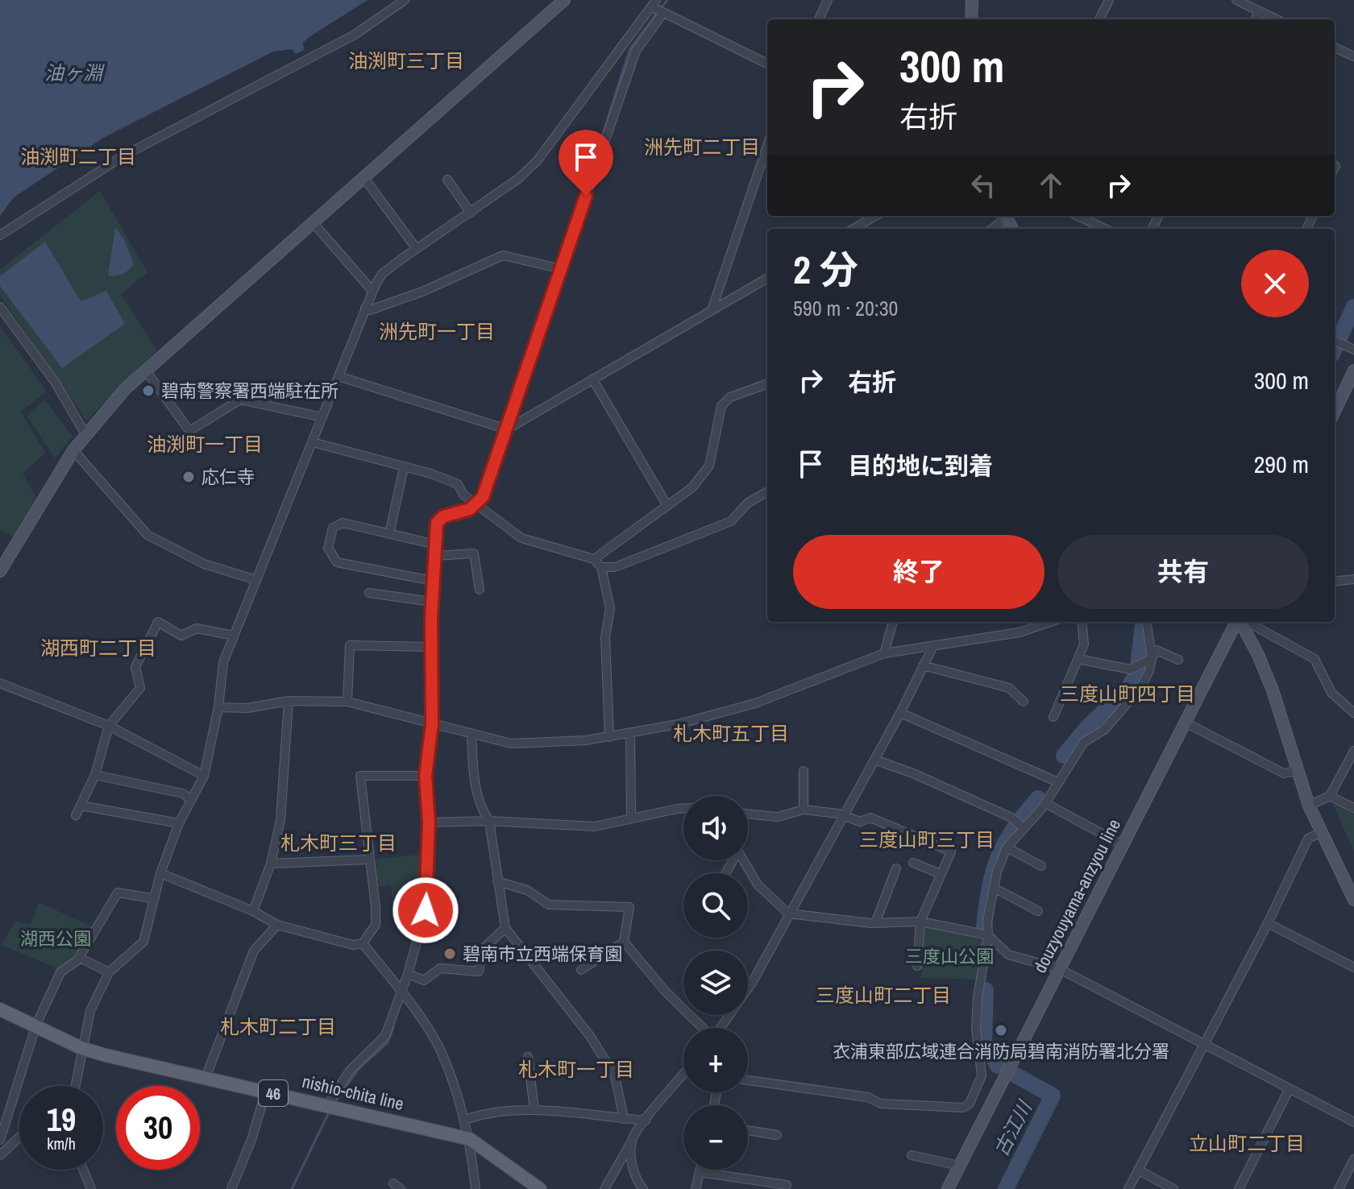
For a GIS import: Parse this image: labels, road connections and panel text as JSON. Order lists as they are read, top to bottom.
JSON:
{
  "streets": {
    "main road": ["douzyouyama-anzyou line", "nishio-chita line", "46"]
  },
  "districts": [
    "油渕町三丁目",
    "洲先町二丁目",
    "油渕町二丁目",
    "洲先町一丁目",
    "油渕町一丁目",
    "湖西町二丁目",
    "三度山町四丁目",
    "札木町五丁目",
    "三度山町三丁目",
    "札木町三丁目",
    "三度山町二丁目",
    "札木町二丁目",
    "札木町一丁目",
    "立山町二丁目"
  ],
  "water": ["油ヶ淵", "古江川"],
  "parks": ["湖西公園", "三度山公園"],
  "places": [
    "碧南警察署西端駐在所",
    "応仁寺",
    "碧南市立西端保育園",
    "衣浦東部広域連合消防局碧南消防署北分署"
  ],
  "page": {
    "turn": ["300 m", "右折"],
    "heading": ["2 分", "590 m · 20:30"],
    "list": [
      {
        "name": "右折",
        "value": "300 m"
      },
      {
        "name": "目的地に到着",
        "value": "290 m"
      }
    ],
    "buttons": ["終了", "共有"],
    "map_buttons": ["+", "−"],
    "speed": "19 km/h",
    "limit": "30"
  }
}
